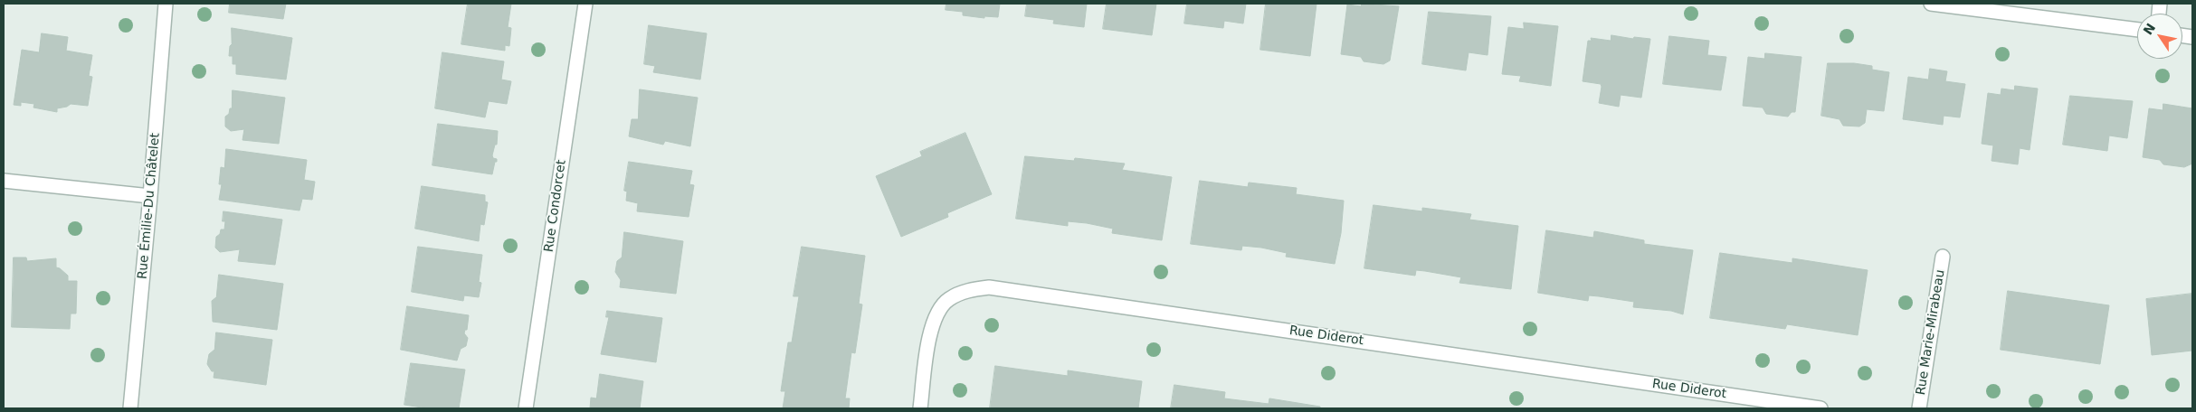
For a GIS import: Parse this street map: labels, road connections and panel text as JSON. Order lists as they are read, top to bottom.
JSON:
{
  "streets": {
    "street": [
      "Rue Émilie-Du Châtelet",
      "Rue Condorcet",
      "Rue Marie-Mirabeau",
      "Rue Diderot"
    ]
  },
  "north": "top left"
}
